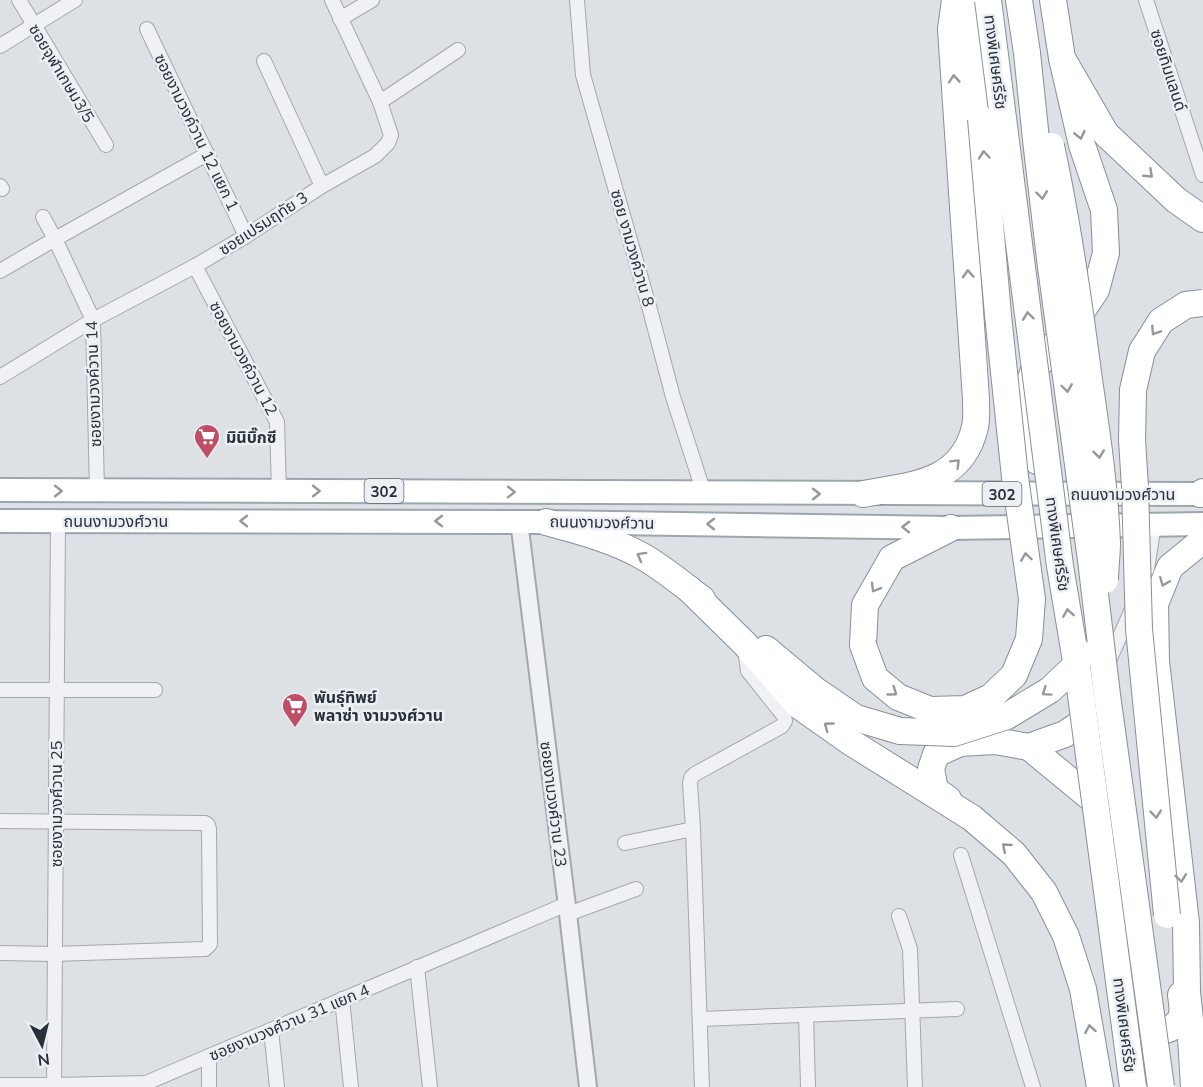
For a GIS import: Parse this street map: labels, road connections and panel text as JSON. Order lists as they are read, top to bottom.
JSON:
{
  "streets": {
    "highway": ["ทางพิเศษศรีรัช"],
    "main road": ["302", "ถนนงามวงศ์วาน"],
    "street": [
      "ซอยทิมแลนด์",
      "ซอยจุฬาเกษม3/5",
      "ซอยงามวงค์วาน 12 แยก 1",
      "ซอยเปรมฤทัย 3",
      "ซอย งามวงค์วาน 8",
      "ซอยงามวงค์วาน 12",
      "ซอยงามวงค์วาน 14",
      "ซอยงามวงศ์วาน 25",
      "ซอยงามวงศ์วาน 23",
      "ซอยงามวงศ์วาน 31 แยก 4"
    ]
  },
  "crossings": [
    ["ซอยงามวงค์วาน 12 แยก 1", "ซอยเปรมฤทัย 3"],
    ["ซอยเปรมฤทัย 3", "ซอยงามวงค์วาน 12"],
    ["ซอยเปรมฤทัย 3", "ซอยงามวงค์วาน 14"],
    ["ซอย งามวงค์วาน 8", "ถนนงามวงศ์วาน"],
    ["ซอยงามวงค์วาน 12", "ถนนงามวงศ์วาน"],
    ["ซอยงามวงค์วาน 14", "ถนนงามวงศ์วาน"],
    ["ถนนงามวงศ์วาน", "ซอยงามวงศ์วาน 25"],
    ["ถนนงามวงศ์วาน", "ซอยงามวงศ์วาน 23"],
    ["ซอยงามวงศ์วาน 25", "ซอยงามวงศ์วาน 31 แยก 4"],
    ["ซอยงามวงศ์วาน 23", "ซอยงามวงศ์วาน 31 แยก 4"]
  ],
  "places": {
    "supermarket": ["มินิบิ๊กซี", "พันธุ์ทิพย์ พลาซ่า งามวงศ์วาน"]
  },
  "north": "bottom"
}
